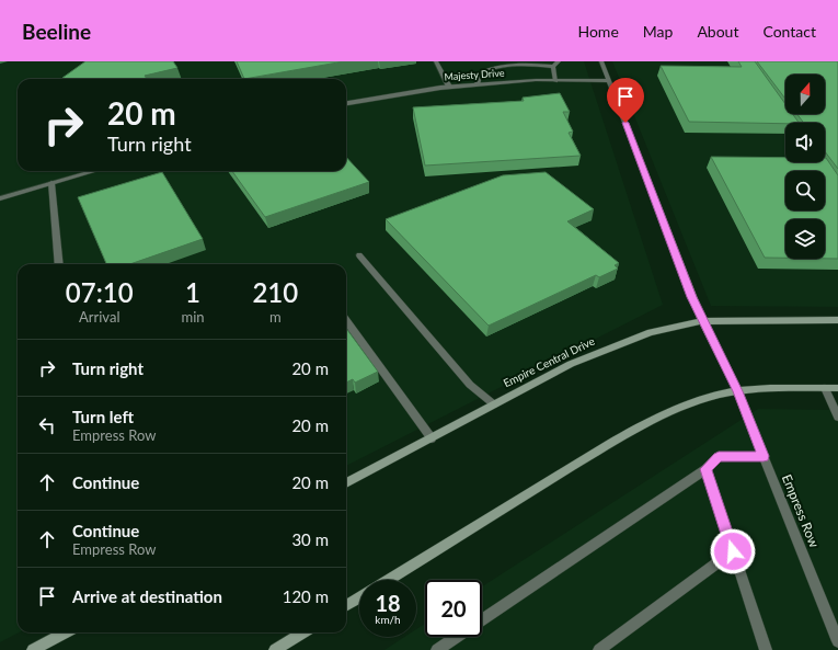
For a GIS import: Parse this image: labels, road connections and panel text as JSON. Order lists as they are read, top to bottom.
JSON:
{
  "streets": {
    "street": ["Majesty Drive", "Empire Central Drive", "Empress Row"]
  },
  "north": "top",
  "page": {
    "header": "Beeline",
    "nav": [
      "Home",
      "Map",
      "About",
      "Contact"
    ],
    "turn": ["20 m", "Turn right"],
    "eta": [
      "07:10",
      "Arrival",
      "1",
      "min",
      "210",
      "m"
    ],
    "list": [
      {
        "name": "Turn right",
        "value": "20 m"
      },
      {
        "name": "Turn left",
        "note": "Empress Row",
        "value": "20 m"
      },
      {
        "name": "Continue",
        "value": "20 m"
      },
      {
        "name": "Continue",
        "note": "Empress Row",
        "value": "30 m"
      },
      {
        "name": "Arrive at destination",
        "value": "120 m"
      }
    ],
    "speed": "18 km/h",
    "limit": "20"
  }
}
